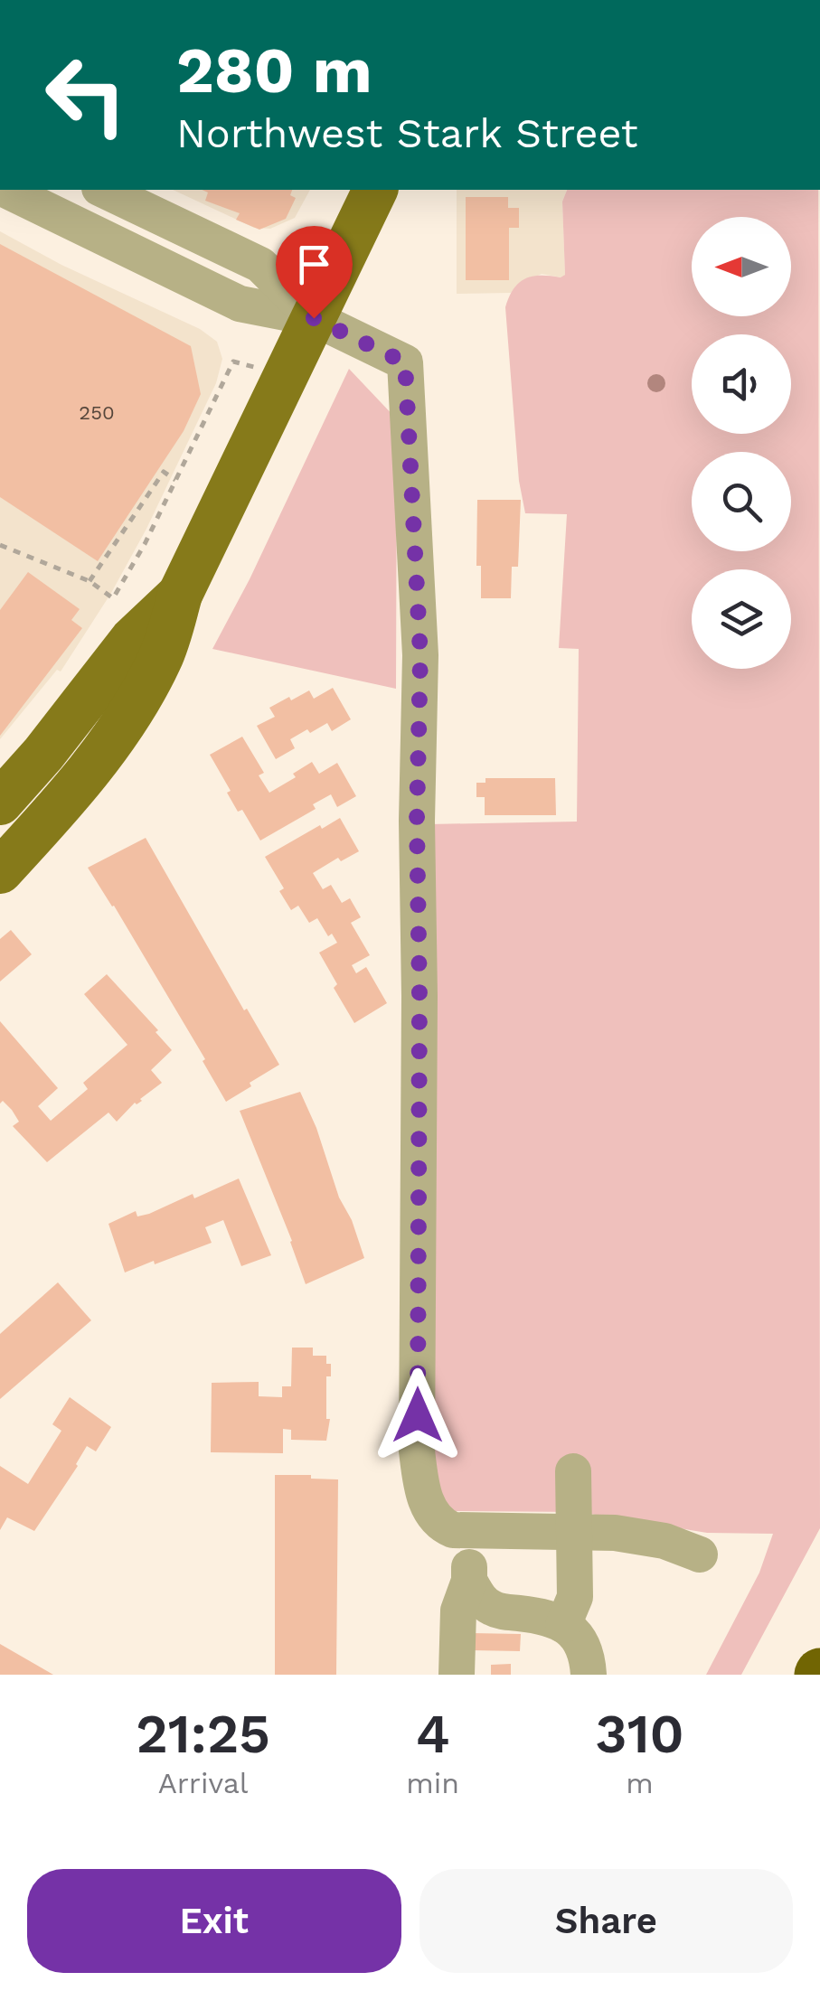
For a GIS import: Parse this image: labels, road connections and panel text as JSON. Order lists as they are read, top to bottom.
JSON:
{
  "house_numbers": ["250"],
  "north": "left",
  "page": {
    "turn": ["280 m", "Northwest Stark Street"],
    "eta": [
      "21:25",
      "Arrival",
      "4",
      "min",
      "310",
      "m"
    ],
    "buttons": ["Exit", "Share"]
  }
}
